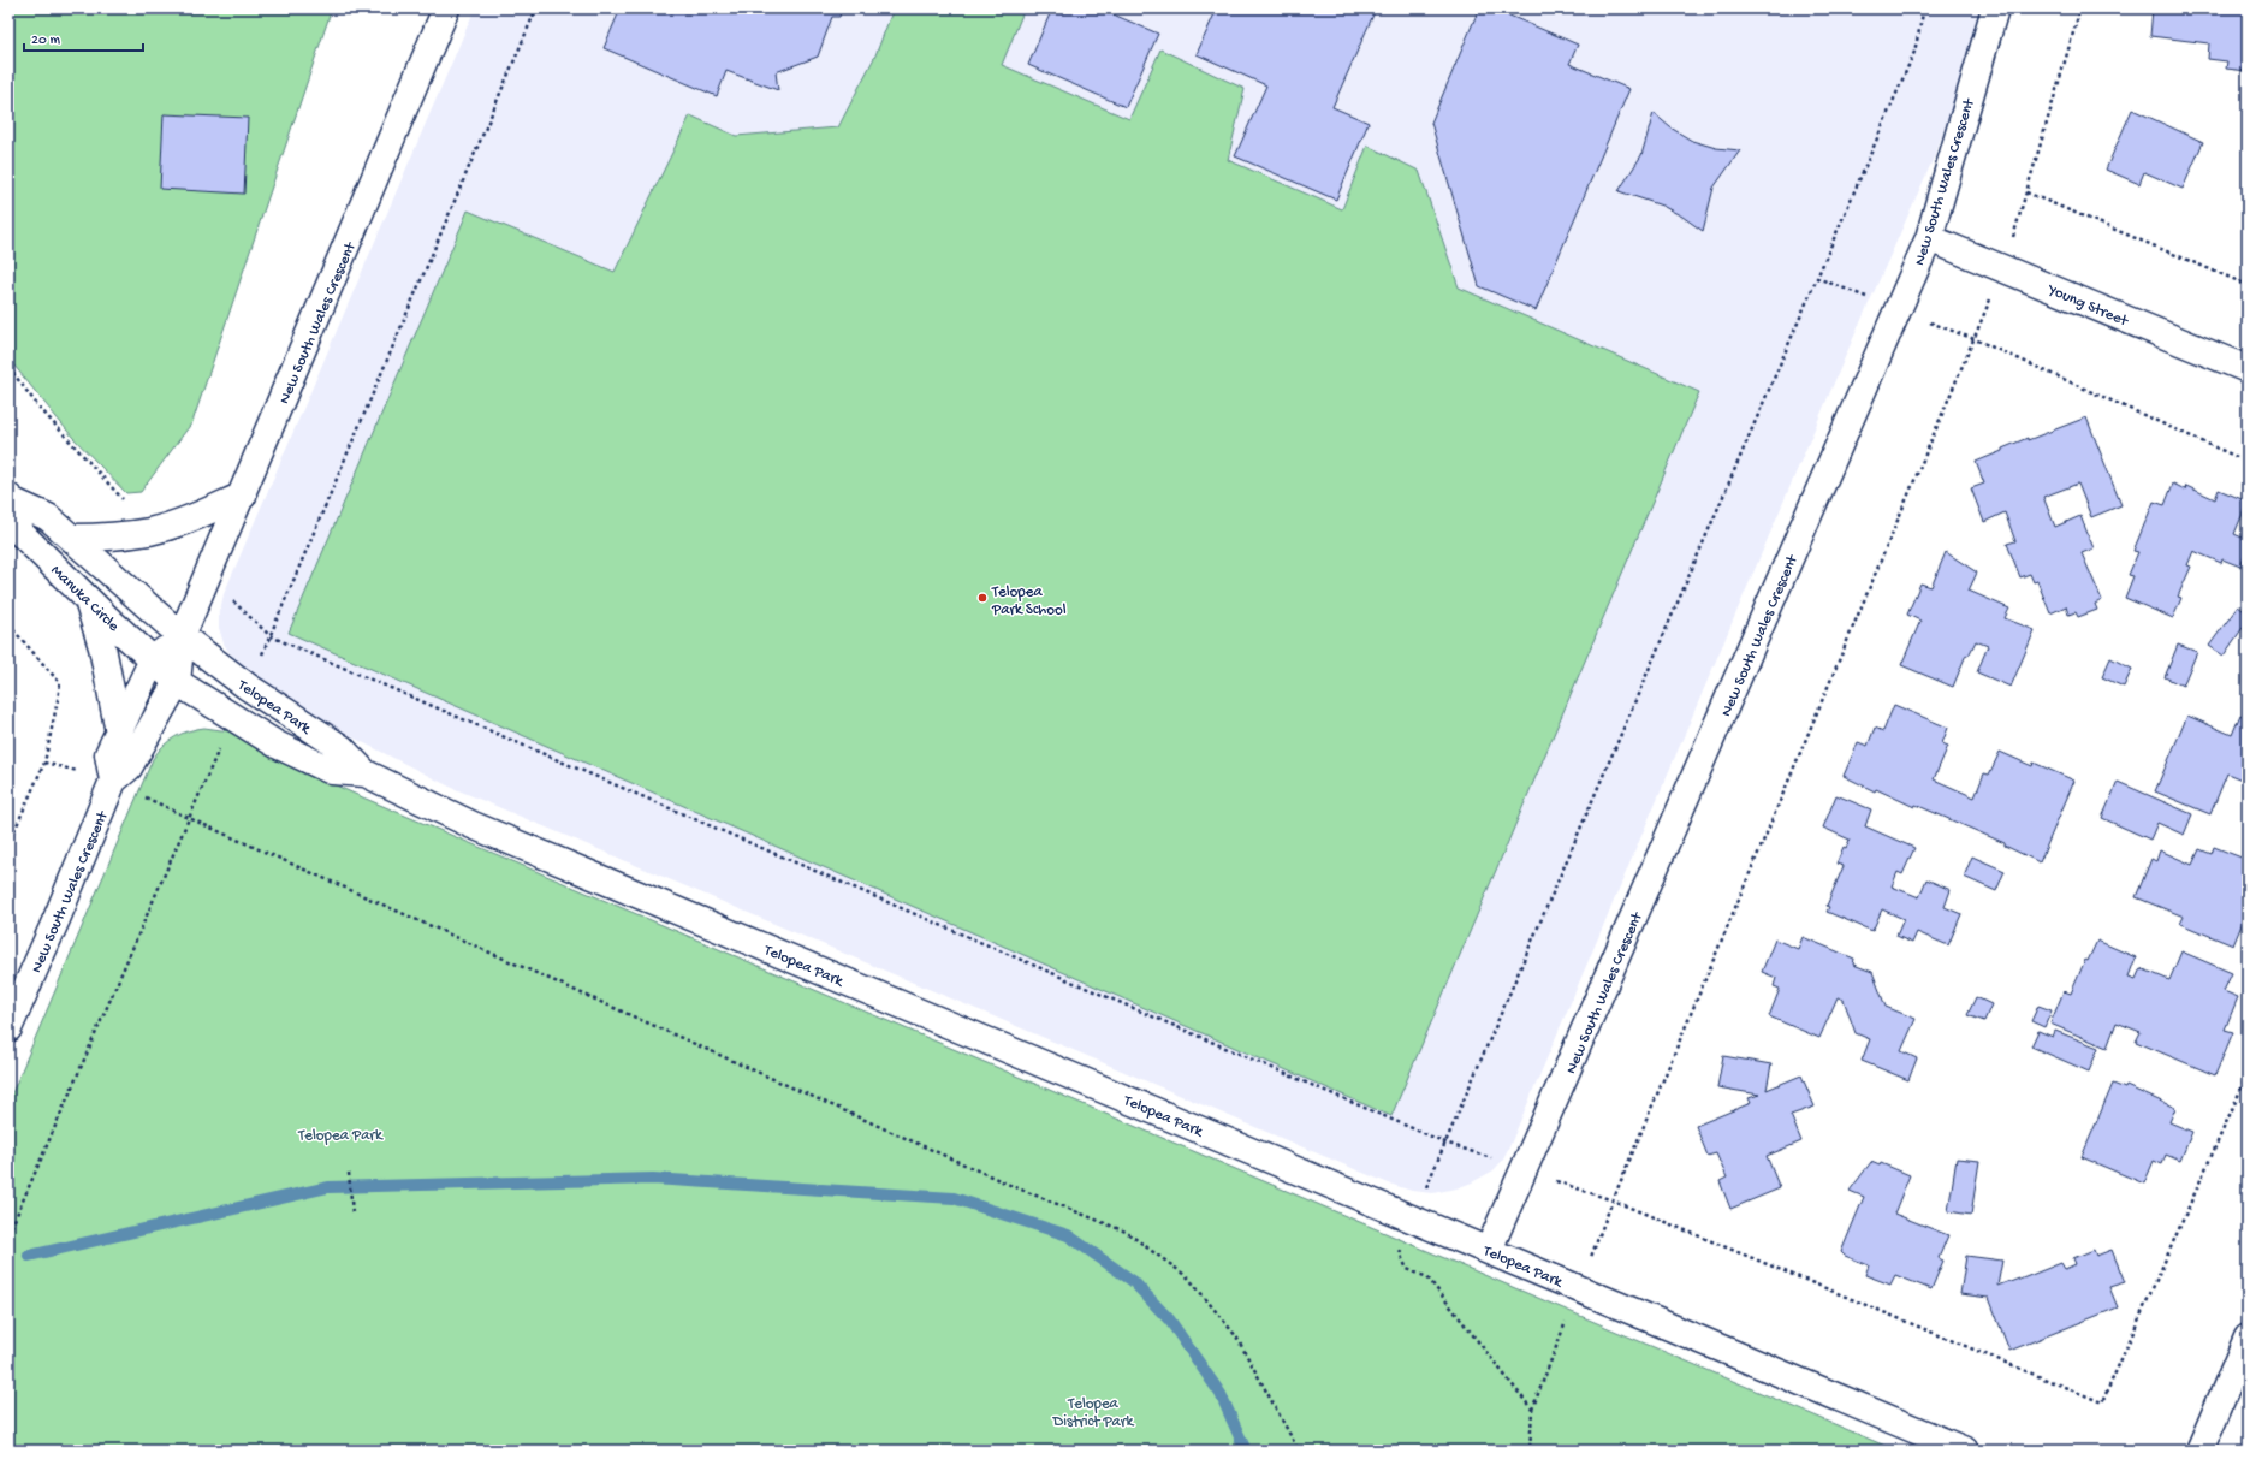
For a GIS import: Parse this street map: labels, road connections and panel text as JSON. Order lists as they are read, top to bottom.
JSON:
{
  "streets": {
    "street": [
      "New South Wales Crescent",
      "Young Street",
      "Manuka Circle",
      "Telopea Park"
    ]
  },
  "crossings": [
    ["New South Wales Crescent", "Young Street"],
    ["New South Wales Crescent", "Manuka Circle"],
    ["New South Wales Crescent", "Telopea Park"],
    ["Manuka Circle", "Telopea Park"]
  ],
  "parks": ["Telopea Park", "Telopea District Park"],
  "places": ["Telopea Park School"],
  "scale_bar": "20 m"
}
